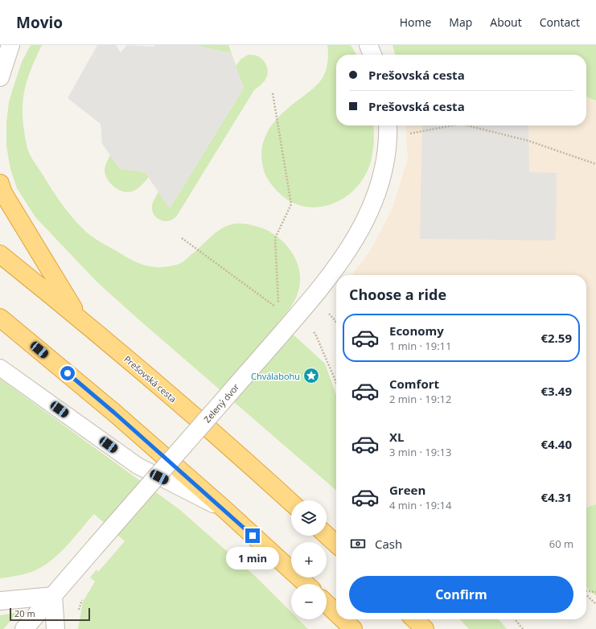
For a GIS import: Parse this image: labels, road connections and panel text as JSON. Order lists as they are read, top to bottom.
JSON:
{
  "streets": {
    "highway": ["Prešovská cesta"],
    "street": ["Zelený dvor"]
  },
  "places": {
    "place": ["Chválabohu"]
  },
  "scale_bar": "20 m",
  "page": {
    "header": "Movio",
    "nav": [
      "Home",
      "Map",
      "About",
      "Contact"
    ],
    "banner": ["Prešovská cesta", "Prešovská cesta"],
    "heading": "Choose a ride",
    "list": [
      {
        "name": "Economy",
        "note": "1 min · 19:11",
        "value": "€2.59"
      },
      {
        "name": "Comfort",
        "note": "2 min · 19:12",
        "value": "€3.49"
      },
      {
        "name": "XL",
        "note": "3 min · 19:13",
        "value": "€4.40"
      },
      {
        "name": "Green",
        "note": "4 min · 19:14",
        "value": "€4.31"
      }
    ],
    "map_buttons": ["+", "−"],
    "pay": ["Cash", "60 m"],
    "bubble": "1 min",
    "buttons": "Confirm",
    "scale": "20 m"
  }
}
